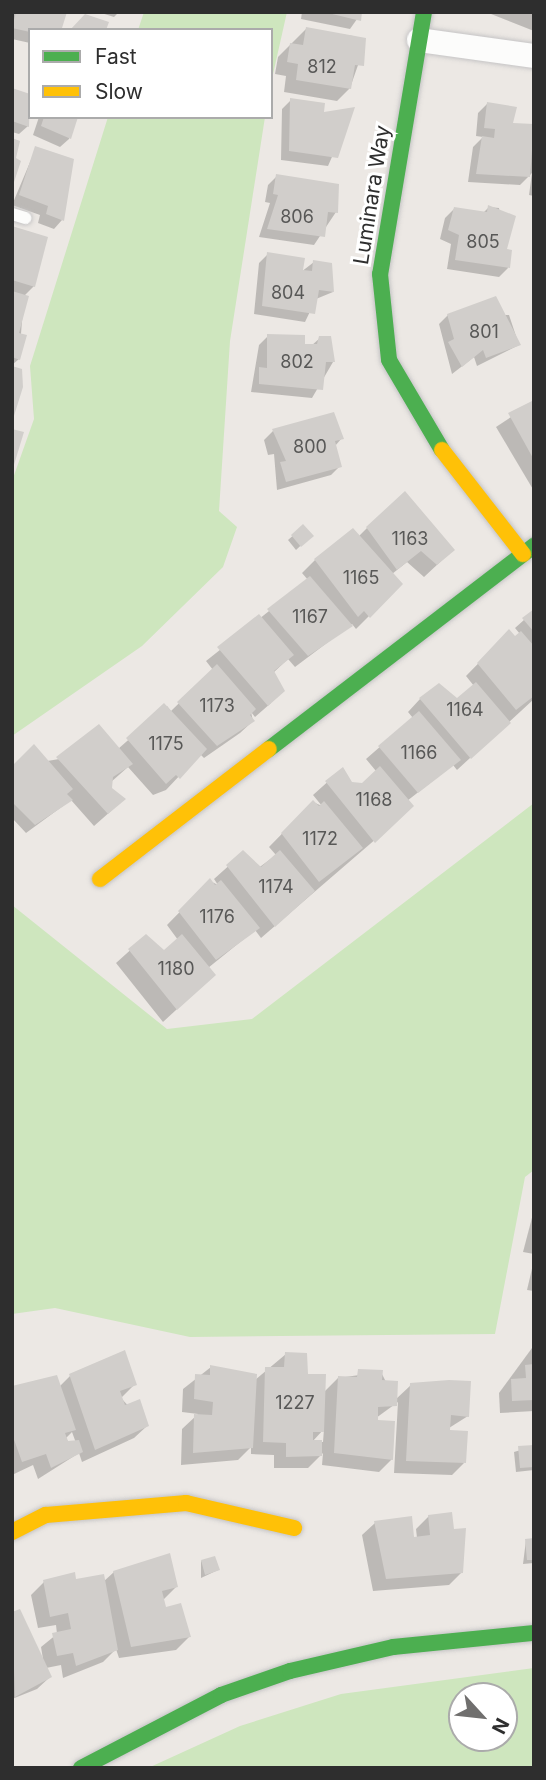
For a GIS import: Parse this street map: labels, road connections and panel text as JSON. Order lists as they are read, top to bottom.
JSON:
{
  "streets": {
    "street": ["Luminara Way"]
  },
  "house_numbers": [
    "812",
    "806",
    "805",
    "804",
    "801",
    "802",
    "800",
    "1163",
    "1165",
    "1167",
    "1173",
    "1164",
    "1175",
    "1166",
    "1168",
    "1172",
    "1174",
    "1176",
    "1180",
    "1227"
  ],
  "legend": ["Fast", "Slow"],
  "north": "bottom right"
}
